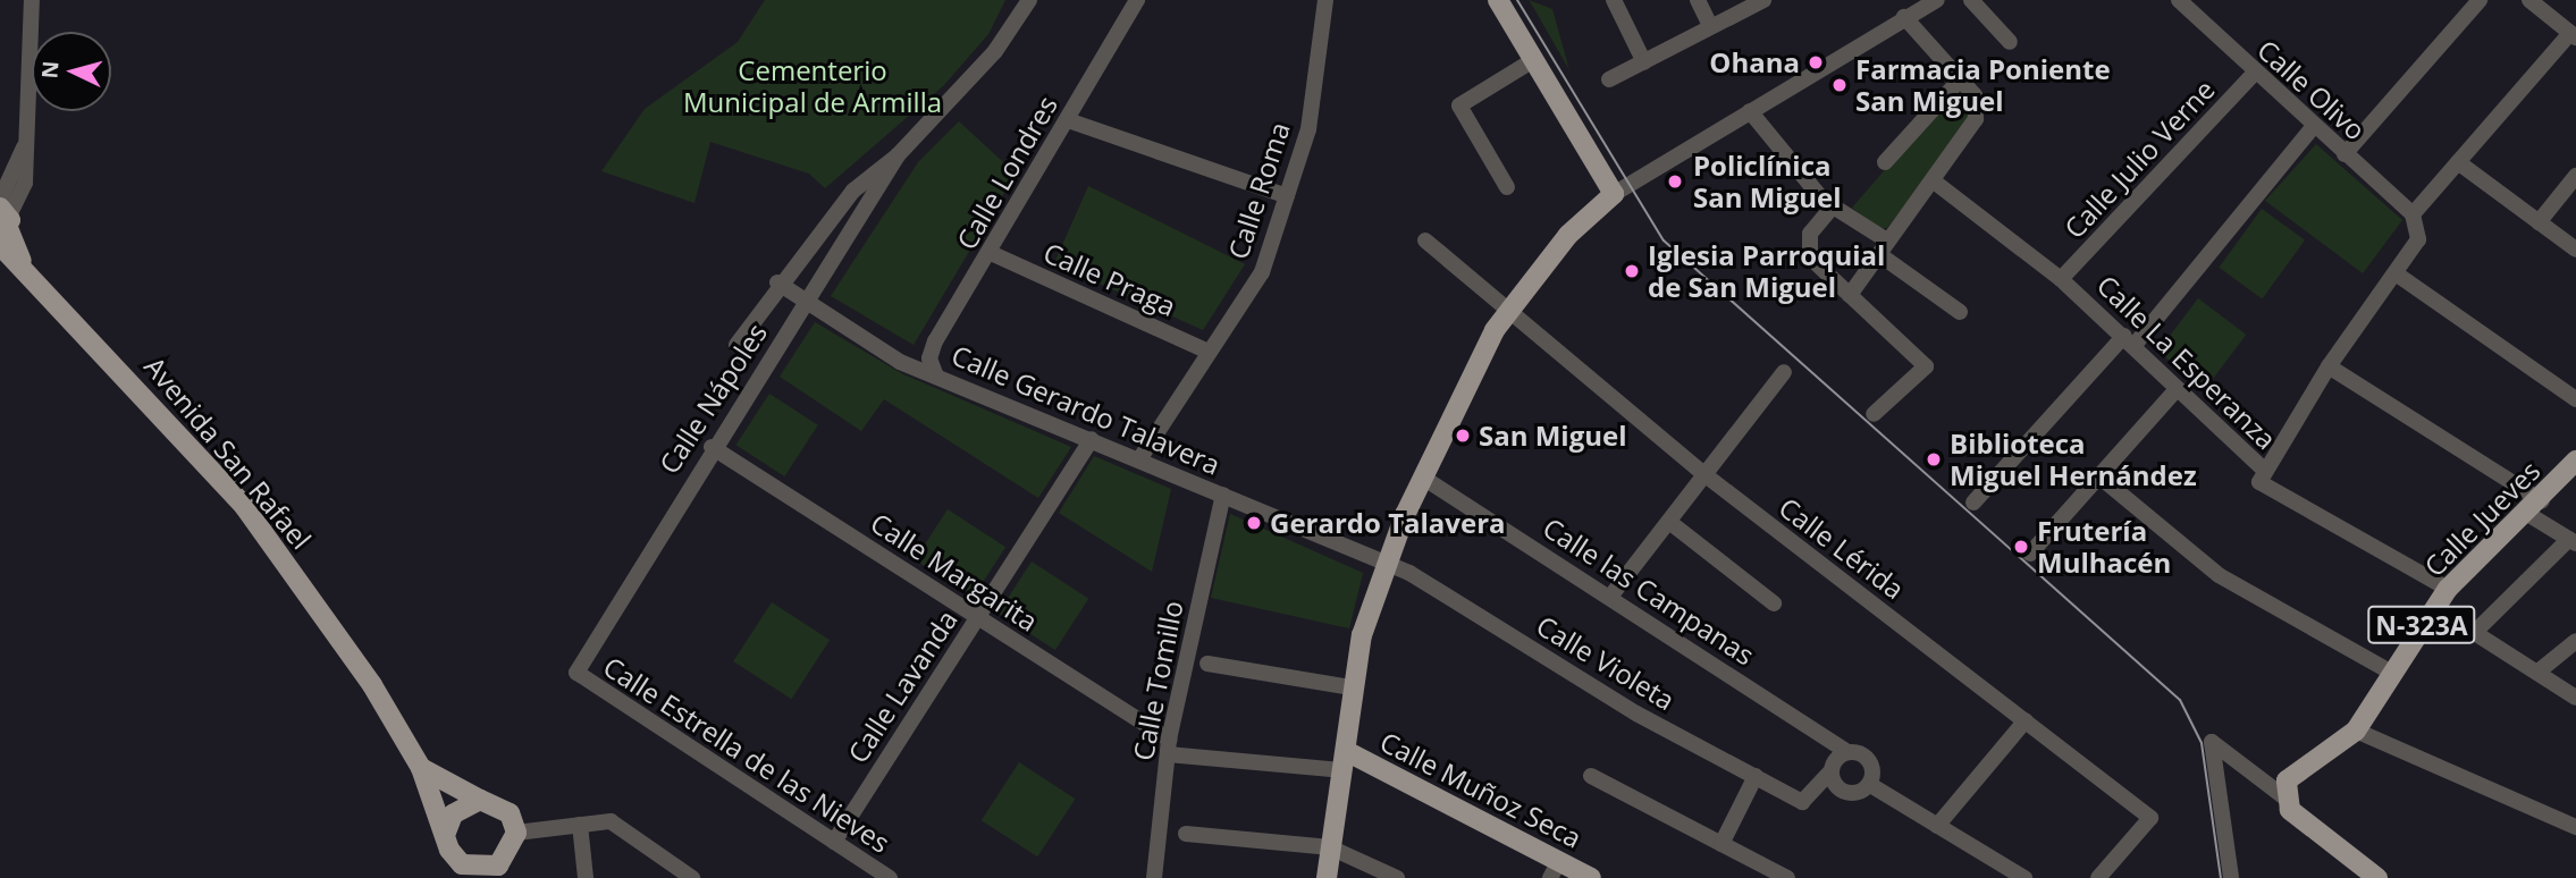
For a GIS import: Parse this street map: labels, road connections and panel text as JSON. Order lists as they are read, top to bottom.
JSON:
{
  "streets": {
    "main road": [
      "Avenida San Rafael",
      "Calle Jueves",
      "N-323A",
      "Calle Muñoz Seca"
    ],
    "street": [
      "Calle Olivo",
      "Calle Julio Verne",
      "Calle Londres",
      "Calle Roma",
      "Calle Praga",
      "Calle La Esperanza",
      "Calle Nápoles",
      "Calle Gerardo Talavera",
      "Calle Lérida",
      "Calle Margarita",
      "Calle las Campanas",
      "Calle Violeta",
      "Calle Tomillo",
      "Calle Lavanda",
      "Calle Estrella de las Nieves"
    ]
  },
  "crossings": [
    ["Calle Olivo", "Calle Julio Verne"],
    ["Calle Julio Verne", "Calle La Esperanza"],
    ["Calle Londres", "Calle Praga"],
    ["Calle Londres", "Calle Gerardo Talavera"],
    ["Calle Roma", "Calle Praga"],
    ["Calle Roma", "Calle Gerardo Talavera"],
    ["Calle La Esperanza", "Calle Jueves"],
    ["Calle Nápoles", "Calle Gerardo Talavera"],
    ["Calle Nápoles", "Calle Margarita"],
    ["Calle Nápoles", "Calle Estrella de las Nieves"],
    ["Calle Gerardo Talavera", "Calle Violeta"],
    ["Calle Gerardo Talavera", "Calle Tomillo"],
    ["Calle Gerardo Talavera", "Calle Lavanda"],
    ["Calle Margarita", "Calle Tomillo"],
    ["Calle Margarita", "Calle Lavanda"],
    ["Calle Margarita", "Calle Muñoz Seca"],
    ["Calle Lavanda", "Calle Estrella de las Nieves"]
  ],
  "parks": ["Cementerio Municipal de Armilla"],
  "places": [
    "Ohana",
    "Farmacia Poniente San Miguel",
    "Policlínica San Miguel",
    "Iglesia Parroquial de San Miguel",
    "San Miguel",
    "Biblioteca Miguel Hernández",
    "Gerardo Talavera",
    "Frutería Mulhacén"
  ],
  "north": "left"
}
